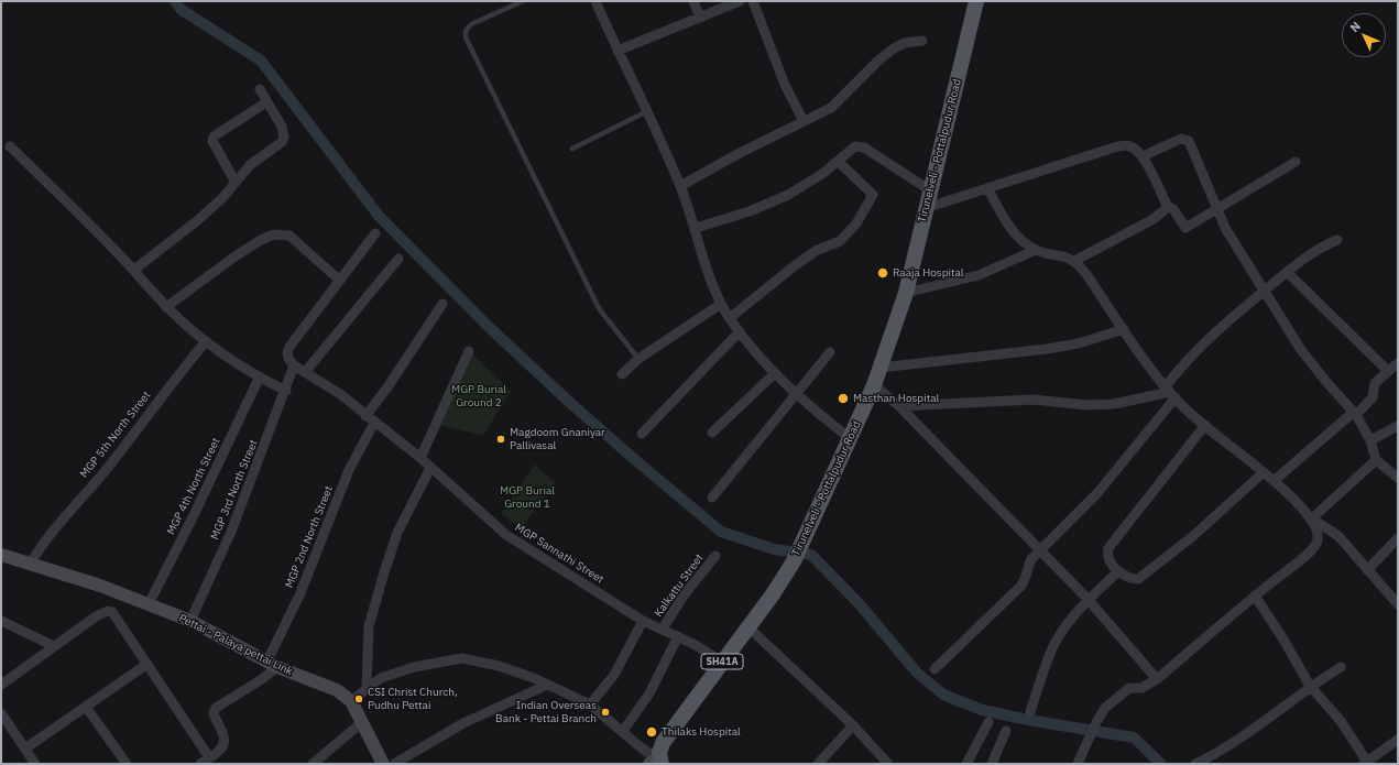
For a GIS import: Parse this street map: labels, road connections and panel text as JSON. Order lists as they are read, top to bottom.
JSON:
{
  "streets": {
    "main road": ["Tirunelveli - Pottalpudur Road", "SH41A"],
    "street": [
      "MGP 5th North Street",
      "MGP 4th North Street",
      "MGP 3rd North Street",
      "MGP 2nd North Street",
      "MGP Sannathi Street",
      "Kalkattu Street",
      "Pettai - Palaya pettai Link"
    ]
  },
  "crossings": [
    ["Tirunelveli - Pottalpudur Road", "MGP Sannathi Street"],
    ["MGP 5th North Street", "Pettai - Palaya pettai Link"],
    ["MGP 4th North Street", "Pettai - Palaya pettai Link"],
    ["MGP 3rd North Street", "MGP Sannathi Street"],
    ["MGP 3rd North Street", "Pettai - Palaya pettai Link"],
    ["MGP 2nd North Street", "MGP Sannathi Street"],
    ["MGP 2nd North Street", "Pettai - Palaya pettai Link"],
    ["MGP Sannathi Street", "Kalkattu Street"]
  ],
  "parks": ["MGP Burial Ground 2", "MGP Burial Ground 1"],
  "places": [
    "Raaja Hospital",
    "Masthan Hospital",
    "Magdoom Gnaniyar Pallivasal",
    "CSI Christ Church, Pudhu Pettai",
    "Indian Overseas Bank - Pettai Branch",
    "Thilaks Hospital"
  ],
  "north": "top left"
}
